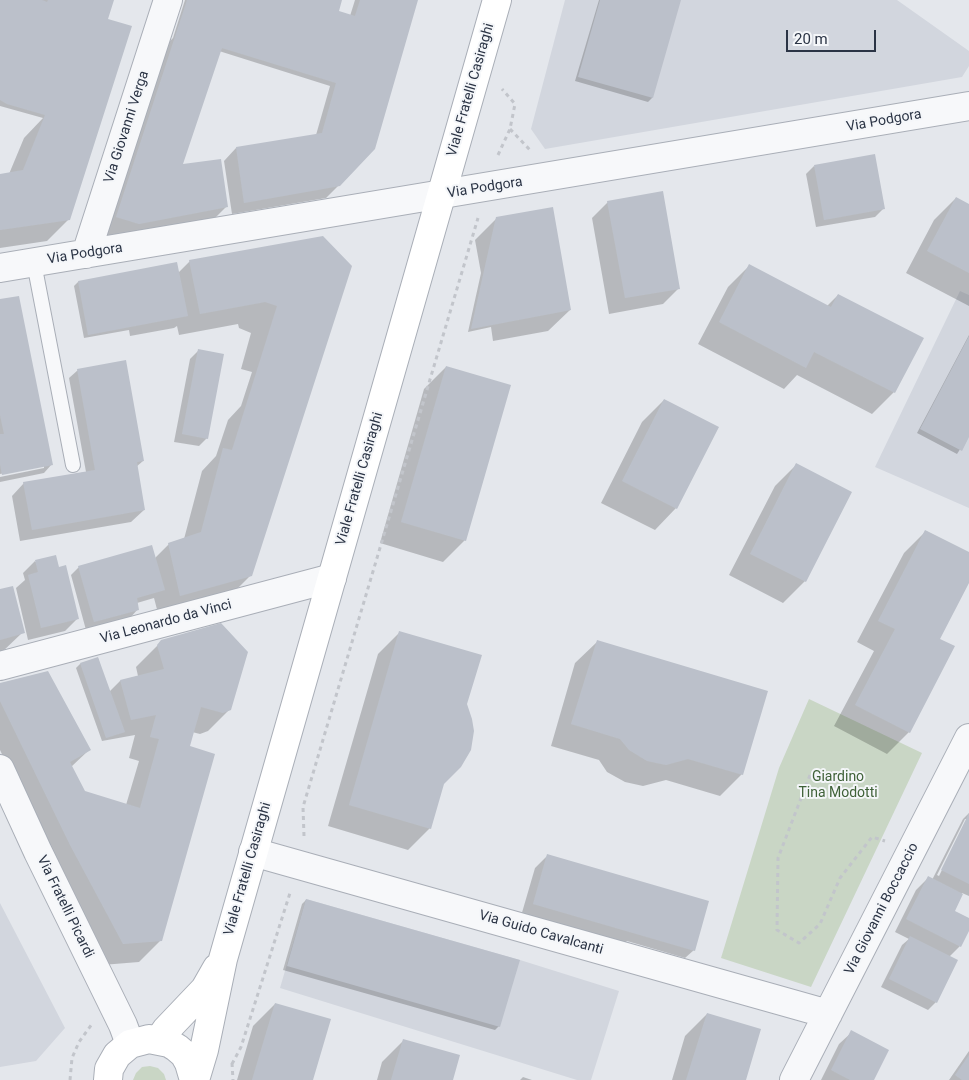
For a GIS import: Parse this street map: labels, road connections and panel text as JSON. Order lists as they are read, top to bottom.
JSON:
{
  "streets": {
    "street": [
      "Viale Fratelli Casiraghi",
      "Via Podgora",
      "Via Giovanni Verga",
      "Via Leonardo da Vinci",
      "Via Fratelli Picardi",
      "Via Giovanni Boccaccio",
      "Via Guido Cavalcanti"
    ]
  },
  "crossings": [
    ["Viale Fratelli Casiraghi", "Via Podgora"],
    ["Viale Fratelli Casiraghi", "Via Leonardo da Vinci"],
    ["Viale Fratelli Casiraghi", "Via Guido Cavalcanti"],
    ["Via Podgora", "Via Giovanni Verga"],
    ["Via Giovanni Boccaccio", "Via Guido Cavalcanti"]
  ],
  "parks": ["Giardino Tina Modotti"],
  "scale_bar": "20 m"
}
